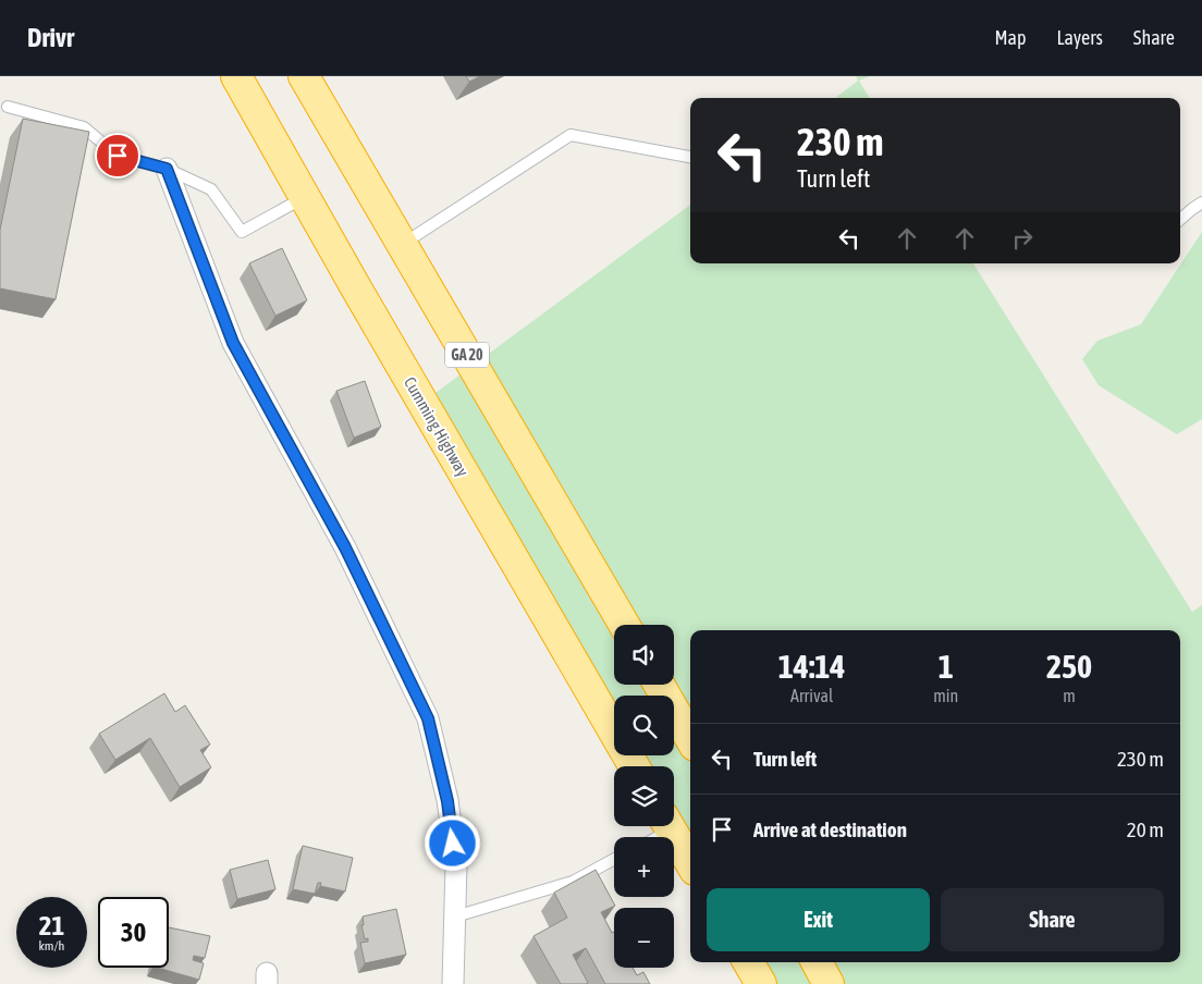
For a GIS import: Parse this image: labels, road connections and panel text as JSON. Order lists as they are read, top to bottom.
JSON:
{
  "streets": {
    "highway": ["GA 20", "Cumming Highway"]
  },
  "page": {
    "header": "Drivr",
    "nav": ["Map", "Layers", "Share"],
    "turn": ["230 m", "Turn left"],
    "map_buttons": ["+", "−"],
    "eta": [
      "14:14",
      "Arrival",
      "1",
      "min",
      "250",
      "m"
    ],
    "list": [
      {
        "name": "Turn left",
        "value": "230 m"
      },
      {
        "name": "Arrive at destination",
        "value": "20 m"
      }
    ],
    "buttons": ["Exit", "Share"],
    "speed": "21 km/h",
    "limit": "30"
  }
}
